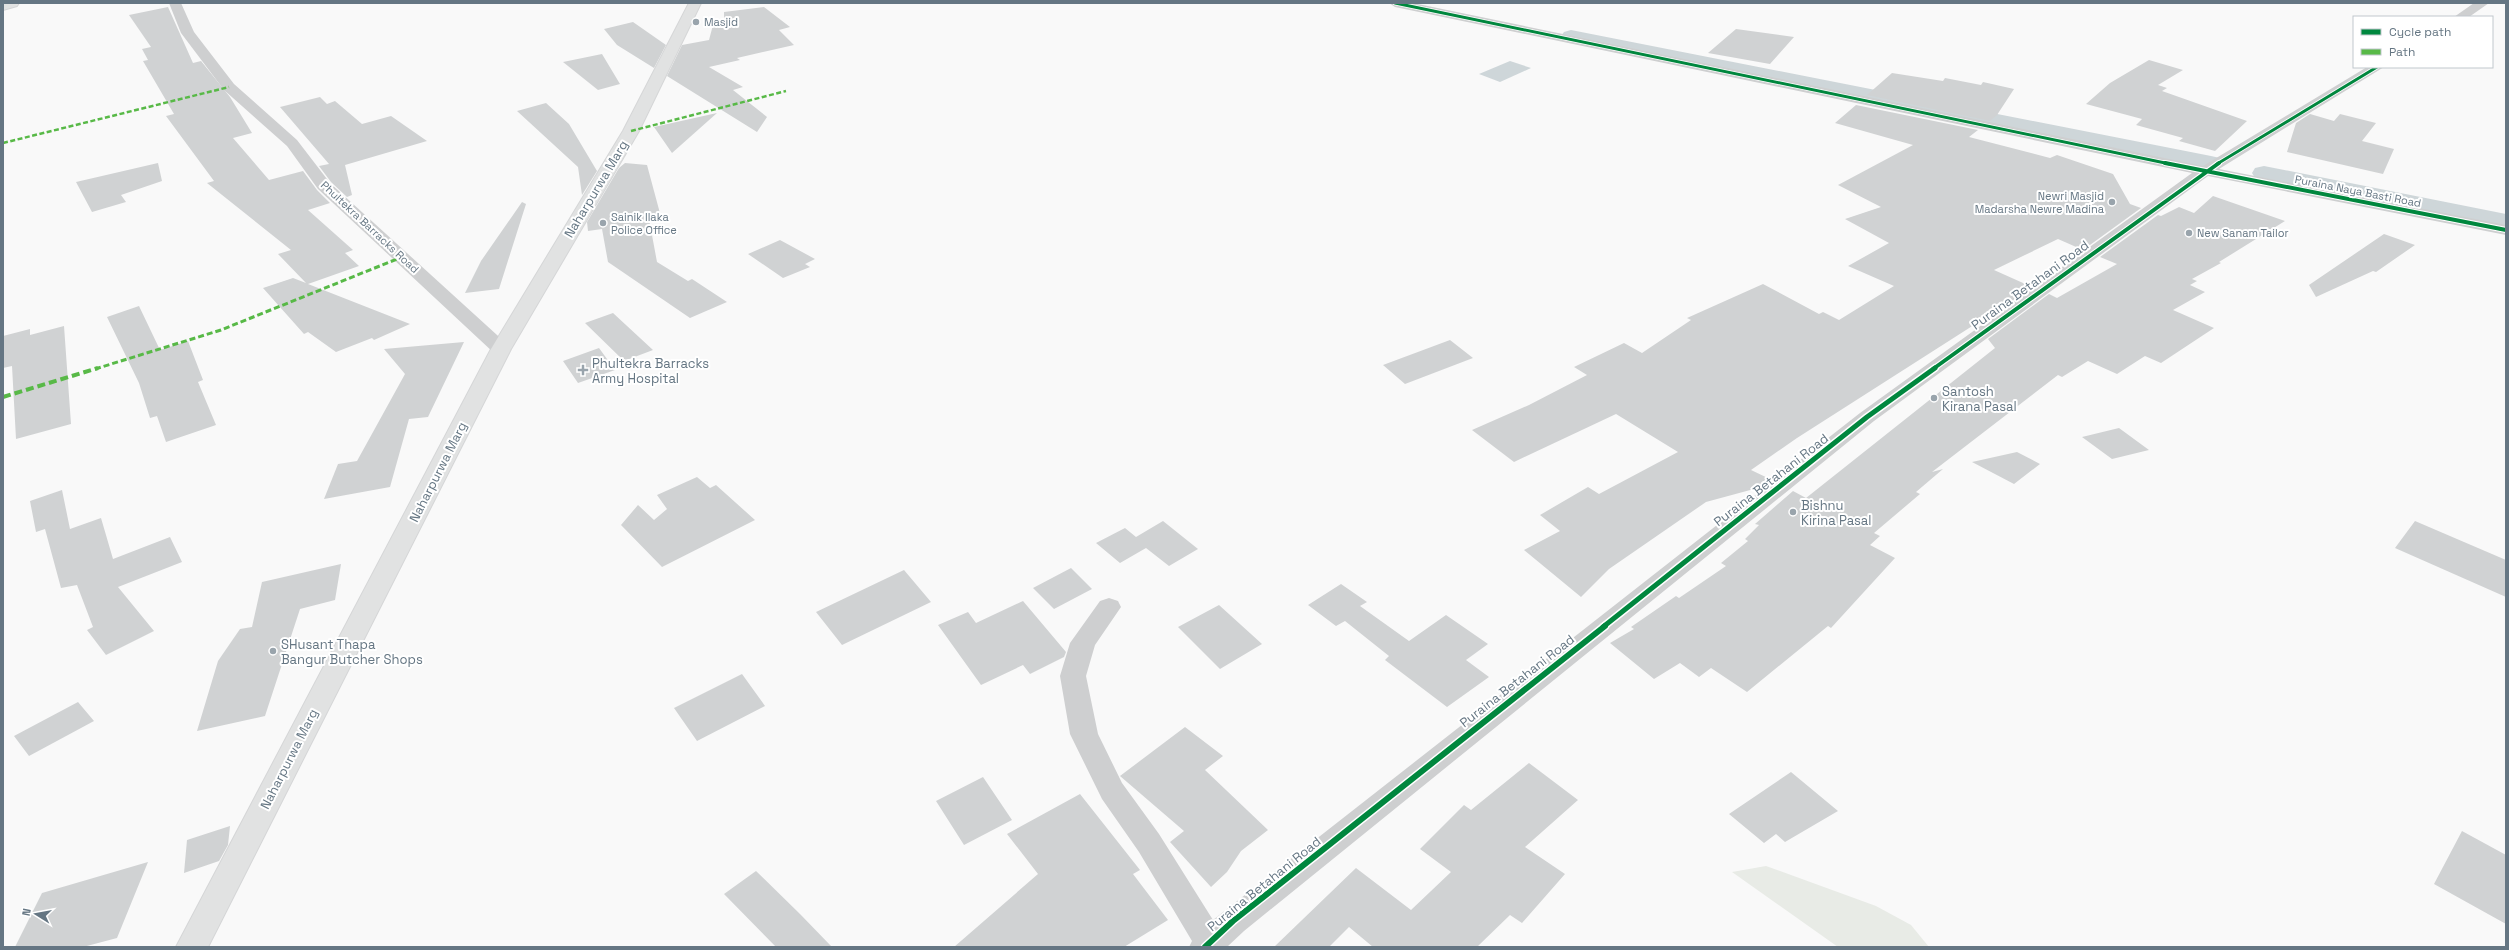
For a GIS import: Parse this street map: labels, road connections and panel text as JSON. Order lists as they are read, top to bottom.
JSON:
{
  "streets": {
    "main road": ["Naharpurwa Marg"],
    "street": ["Puraina Naya Basti Road", "Phultekra Barracks Road", "Puraina Betahani Road"]
  },
  "crossings": [
    ["Naharpurwa Marg", "Phultekra Barracks Road"],
    ["Puraina Naya Basti Road", "Puraina Betahani Road"]
  ],
  "places": {
    "other": [
      "Masjid",
      "Newri Masjid Madarsha Newre Madina",
      "Sainik Ilaka Police Office",
      "New Sanam Tailor",
      "Santosh Kirana Pasal",
      "Bishnu Kirina Pasal",
      "SHusant Thapa Bangur Butcher Shops"
    ],
    "health": ["Phultekra Barracks Army Hospital"]
  },
  "legend": ["Cycle path", "Path"],
  "north": "left"
}
